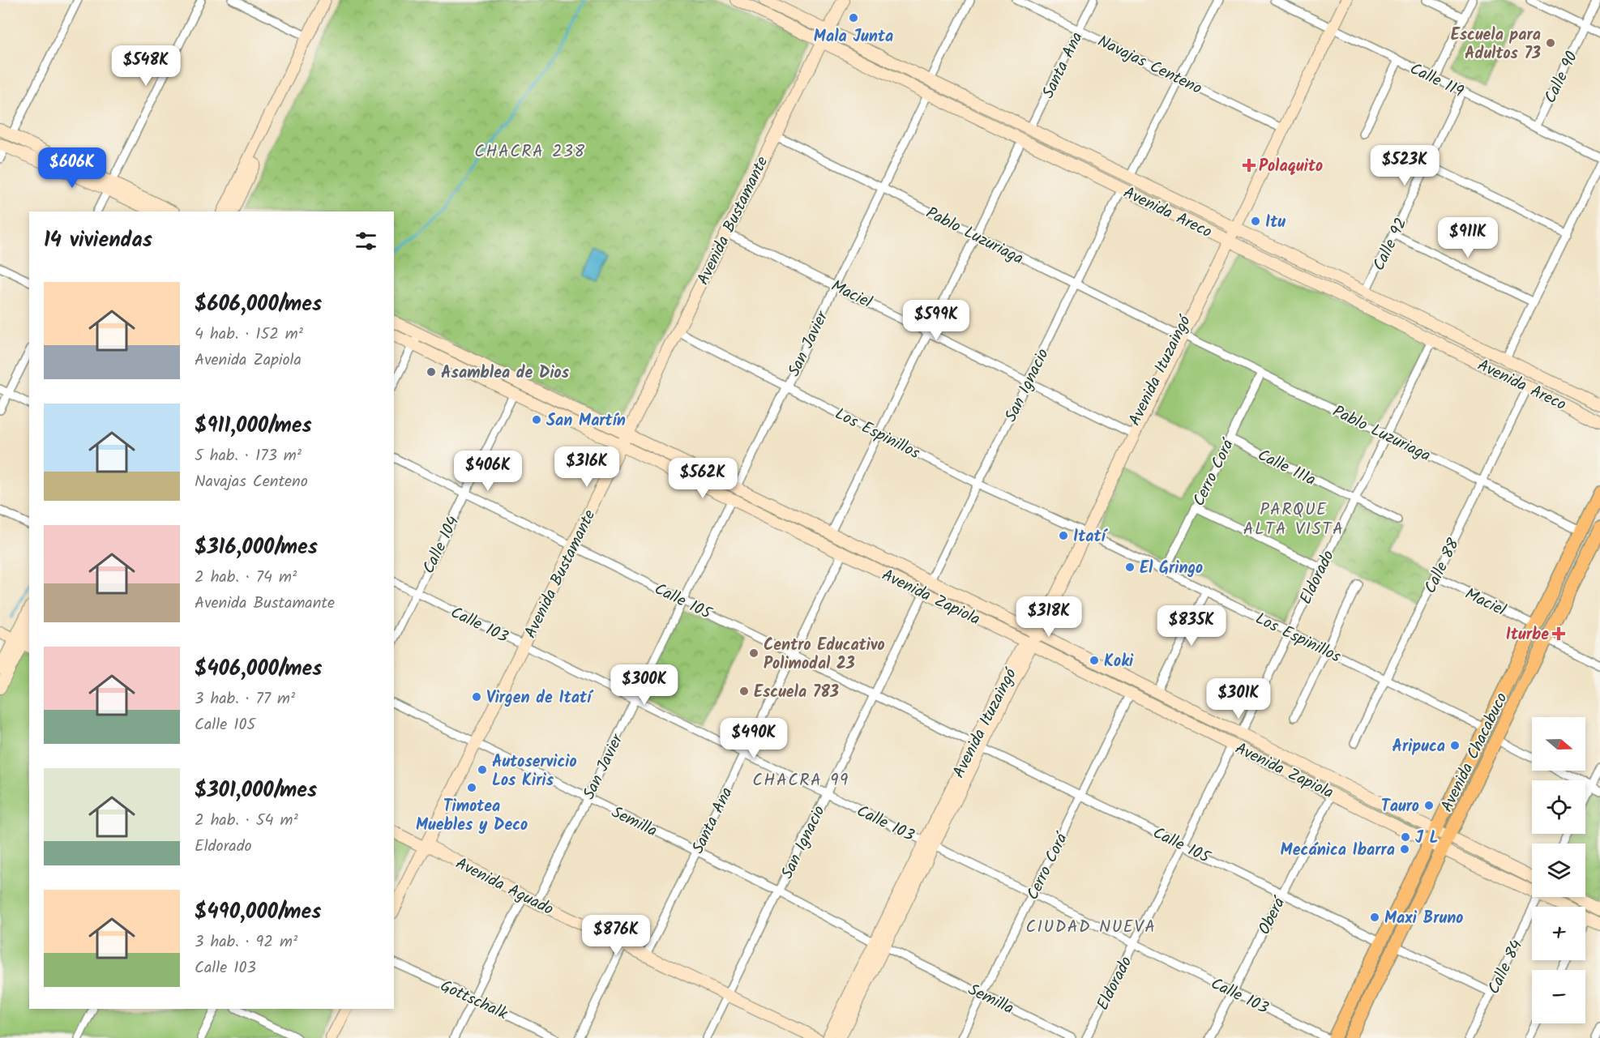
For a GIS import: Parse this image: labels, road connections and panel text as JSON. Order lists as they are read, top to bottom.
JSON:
{
  "streets": {
    "main road": [
      "Avenida Areco",
      "Avenida Bustamante",
      "Avenida Ituzaingó",
      "Avenida Zapiola",
      "Avenida Chacabuco",
      "Avenida Aguado"
    ],
    "street": [
      "Navajas Centeno",
      "Santa Ana",
      "Calle 90",
      "Calle 119",
      "Pablo Luzuriaga",
      "Calle 92",
      "Maciel",
      "San Javier",
      "San Ignacio",
      "Los Espinillos",
      "Calle 111a",
      "Cerro Corá",
      "Calle 104",
      "Calle 88",
      "Eldorado",
      "Calle 105",
      "Calle 103",
      "Semilla",
      "Oberá",
      "Calle 84",
      "Gottschalk"
    ]
  },
  "crossings": [
    ["Navajas Centeno", "Santa Ana"],
    ["Navajas Centeno", "Avenida Ituzaingó"],
    ["Santa Ana", "Avenida Areco"],
    ["Santa Ana", "Avenida Zapiola"],
    ["Santa Ana", "Calle 105"],
    ["Santa Ana", "Calle 103"],
    ["Santa Ana", "Semilla"],
    ["Santa Ana", "Avenida Aguado"],
    ["Calle 90", "Calle 119"],
    ["Calle 119", "Calle 92"],
    ["Calle 119", "Avenida Ituzaingó"],
    ["Avenida Areco", "Avenida Bustamante"],
    ["Avenida Areco", "Calle 92"],
    ["Avenida Areco", "San Javier"],
    ["Avenida Areco", "Avenida Ituzaingó"],
    ["Avenida Areco", "San Ignacio"],
    ["Avenida Areco", "Calle 88"],
    ["Avenida Areco", "Eldorado"],
    ["Avenida Bustamante", "Pablo Luzuriaga"],
    ["Avenida Bustamante", "Maciel"],
    ["Avenida Bustamante", "Los Espinillos"],
    ["Avenida Bustamante", "Avenida Zapiola"],
    ["Avenida Bustamante", "Calle 105"],
    ["Avenida Bustamante", "Calle 103"],
    ["Avenida Bustamante", "Semilla"],
    ["Avenida Bustamante", "Avenida Aguado"],
    ["Pablo Luzuriaga", "San Javier"],
    ["Pablo Luzuriaga", "Avenida Ituzaingó"],
    ["Pablo Luzuriaga", "San Ignacio"],
    ["Pablo Luzuriaga", "Cerro Corá"],
    ["Pablo Luzuriaga", "Calle 88"],
    ["Pablo Luzuriaga", "Eldorado"],
    ["Pablo Luzuriaga", "Avenida Chacabuco"],
    ["Maciel", "San Javier"],
    ["Maciel", "Avenida Ituzaingó"],
    ["Maciel", "San Ignacio"],
    ["Maciel", "Calle 88"],
    ["Maciel", "Avenida Chacabuco"],
    ["San Javier", "Los Espinillos"],
    ["San Javier", "Avenida Zapiola"],
    ["San Javier", "Calle 105"],
    ["San Javier", "Calle 103"],
    ["San Javier", "Semilla"],
    ["San Javier", "Avenida Aguado"],
    ["Avenida Ituzaingó", "Los Espinillos"],
    ["Avenida Ituzaingó", "Avenida Zapiola"],
    ["Avenida Ituzaingó", "Calle 105"],
    ["Avenida Ituzaingó", "Calle 103"],
    ["Avenida Ituzaingó", "Semilla"],
    ["San Ignacio", "Los Espinillos"],
    ["San Ignacio", "Avenida Zapiola"],
    ["San Ignacio", "Calle 105"],
    ["San Ignacio", "Calle 103"],
    ["San Ignacio", "Semilla"],
    ["San Ignacio", "Avenida Aguado"],
    ["Los Espinillos", "Cerro Corá"],
    ["Los Espinillos", "Calle 88"],
    ["Los Espinillos", "Eldorado"],
    ["Los Espinillos", "Avenida Chacabuco"],
    ["Calle 111a", "Cerro Corá"],
    ["Calle 111a", "Eldorado"],
    ["Cerro Corá", "Avenida Zapiola"],
    ["Cerro Corá", "Calle 105"],
    ["Cerro Corá", "Calle 103"],
    ["Cerro Corá", "Semilla"],
    ["Calle 104", "Avenida Zapiola"],
    ["Calle 104", "Calle 105"],
    ["Calle 104", "Calle 103"],
    ["Eldorado", "Avenida Zapiola"],
    ["Eldorado", "Calle 105"],
    ["Eldorado", "Calle 103"],
    ["Avenida Zapiola", "Avenida Chacabuco"],
    ["Avenida Zapiola", "Oberá"],
    ["Calle 105", "Avenida Chacabuco"],
    ["Calle 105", "Oberá"],
    ["Calle 103", "Oberá"]
  ],
  "districts": [
    "CHACRA 238",
    "PARQUE ALTA VISTA",
    "CHACRA 99",
    "CIUDAD NUEVA"
  ],
  "places": {
    "other": [
      "Mala Junta",
      "Escuela para Adultos 73",
      "Itu",
      "Asamblea de Dios",
      "San Martín",
      "Itatí",
      "El Gringo",
      "Centro Educativo Polimodal 23",
      "Koki",
      "Escuela 783",
      "Virgen de Itatí",
      "Aripuca",
      "Autoservicio Los Kiris",
      "Timotea Muebles y Deco",
      "Tauro",
      "J L",
      "Mecánica Ibarra",
      "Maxi Bruno"
    ],
    "health": ["Polaquito", "Iturbe"]
  },
  "north": "right",
  "page": {
    "price": [
      "$548K",
      "$523K",
      "$606K",
      "$911K",
      "$599K",
      "$316K",
      "$406K",
      "$562K",
      "$318K",
      "$835K",
      "$300K",
      "$301K",
      "$490K",
      "$876K"
    ],
    "heading": "14 viviendas",
    "list": [
      {
        "name": "$606,000/mes",
        "note": "4 hab. · 152 m² · Avenida Zapiola"
      },
      {
        "name": "$911,000/mes",
        "note": "5 hab. · 173 m² · Navajas Centeno"
      },
      {
        "name": "$316,000/mes",
        "note": "2 hab. · 74 m² · Avenida Bustamante"
      },
      {
        "name": "$406,000/mes",
        "note": "3 hab. · 77 m² · Calle 105"
      },
      {
        "name": "$301,000/mes",
        "note": "2 hab. · 54 m² · Eldorado"
      },
      {
        "name": "$490,000/mes",
        "note": "3 hab. · 92 m² · Calle 103"
      }
    ],
    "map_buttons": ["+", "−"]
  }
}
